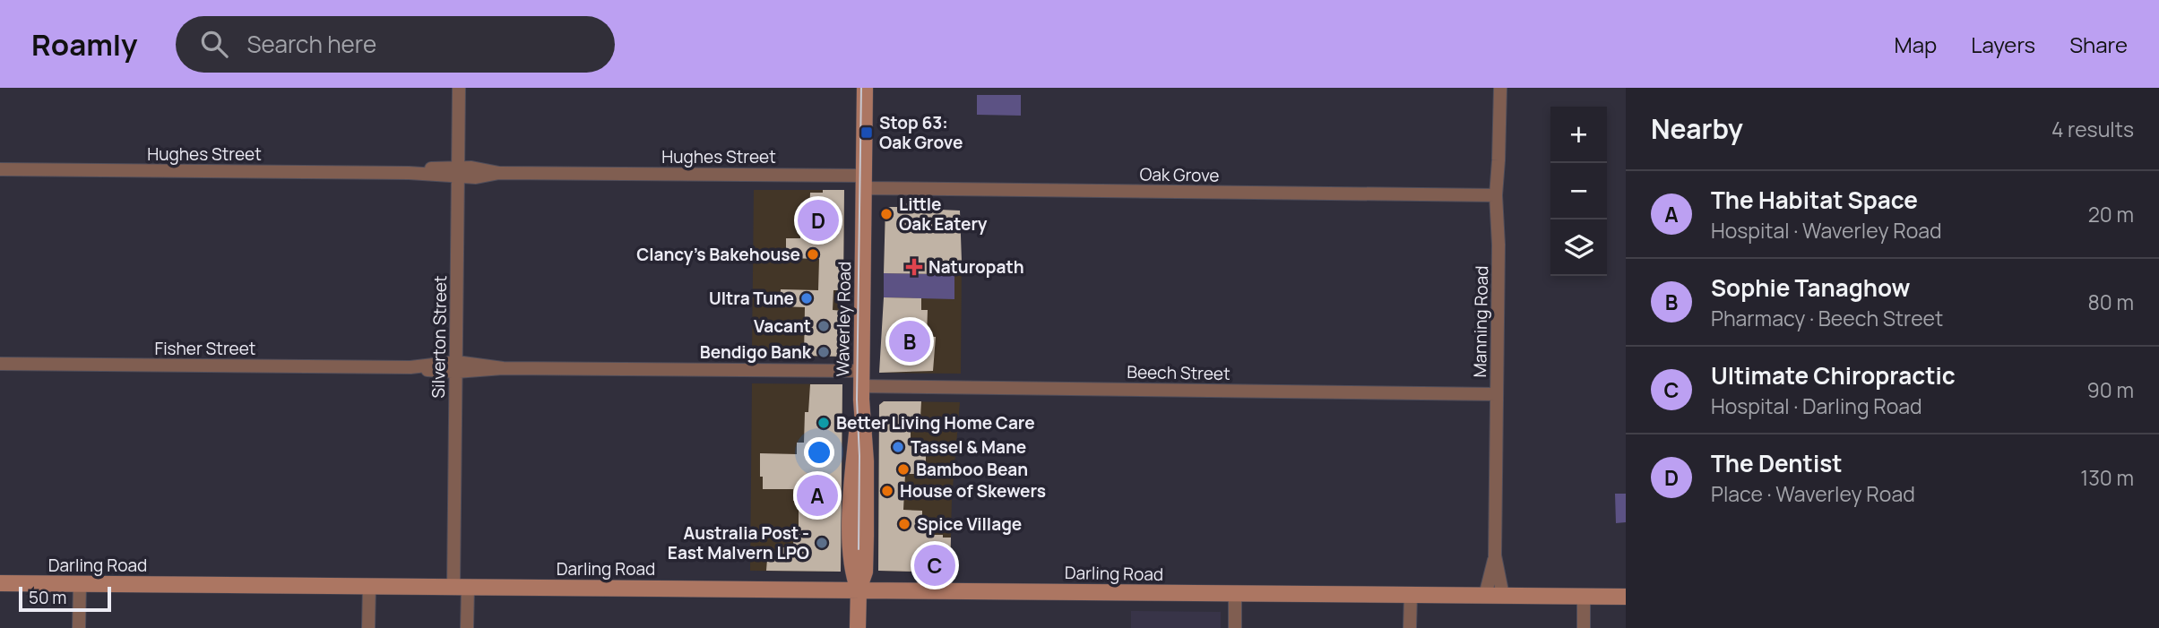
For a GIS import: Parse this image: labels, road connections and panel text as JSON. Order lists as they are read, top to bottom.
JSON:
{
  "streets": {
    "street": [
      "Hughes Street",
      "Oak Grove",
      "Waverley Road",
      "Manning Road",
      "Silverton Street",
      "Fisher Street",
      "Beech Street",
      "Darling Road"
    ]
  },
  "crossings": [
    ["Hughes Street", "Oak Grove"],
    ["Hughes Street", "Waverley Road"],
    ["Hughes Street", "Silverton Street"],
    ["Oak Grove", "Waverley Road"],
    ["Oak Grove", "Manning Road"],
    ["Waverley Road", "Fisher Street"],
    ["Waverley Road", "Beech Street"],
    ["Waverley Road", "Darling Road"],
    ["Manning Road", "Beech Street"],
    ["Manning Road", "Darling Road"],
    ["Silverton Street", "Fisher Street"],
    ["Silverton Street", "Darling Road"],
    ["Fisher Street", "Beech Street"]
  ],
  "places": {
    "transit": ["Stop 63: Oak Grove"],
    "other": [
      "Little Oak Eatery",
      "Clancy's Bakehouse",
      "Ultra Tune",
      "Vacant",
      "Bendigo Bank",
      "Better Living Home Care",
      "Tassel & Mane",
      "Bamboo Bean",
      "House of Skewers",
      "Spice Village",
      "Australia Post - East Malvern LPO"
    ],
    "health": ["Naturopath"]
  },
  "scale_bar": "50 m",
  "page": {
    "header": "Roamly",
    "search": "Search here",
    "nav": ["Map", "Layers", "Share"],
    "heading": ["Nearby", "4 results"],
    "map_buttons": ["+", "−"],
    "list": [
      {
        "mark": "A",
        "name": "The Habitat Space",
        "note": "Hospital · Waverley Road",
        "value": "20 m"
      },
      {
        "mark": "B",
        "name": "Sophie Tanaghow",
        "note": "Pharmacy · Beech Street",
        "value": "80 m"
      },
      {
        "mark": "C",
        "name": "Ultimate Chiropractic",
        "note": "Hospital · Darling Road",
        "value": "90 m"
      },
      {
        "mark": "D",
        "name": "The Dentist",
        "note": "Place · Waverley Road",
        "value": "130 m"
      }
    ],
    "pins": [
      "D",
      "B",
      "A",
      "C"
    ],
    "scale": "50 m"
  }
}
